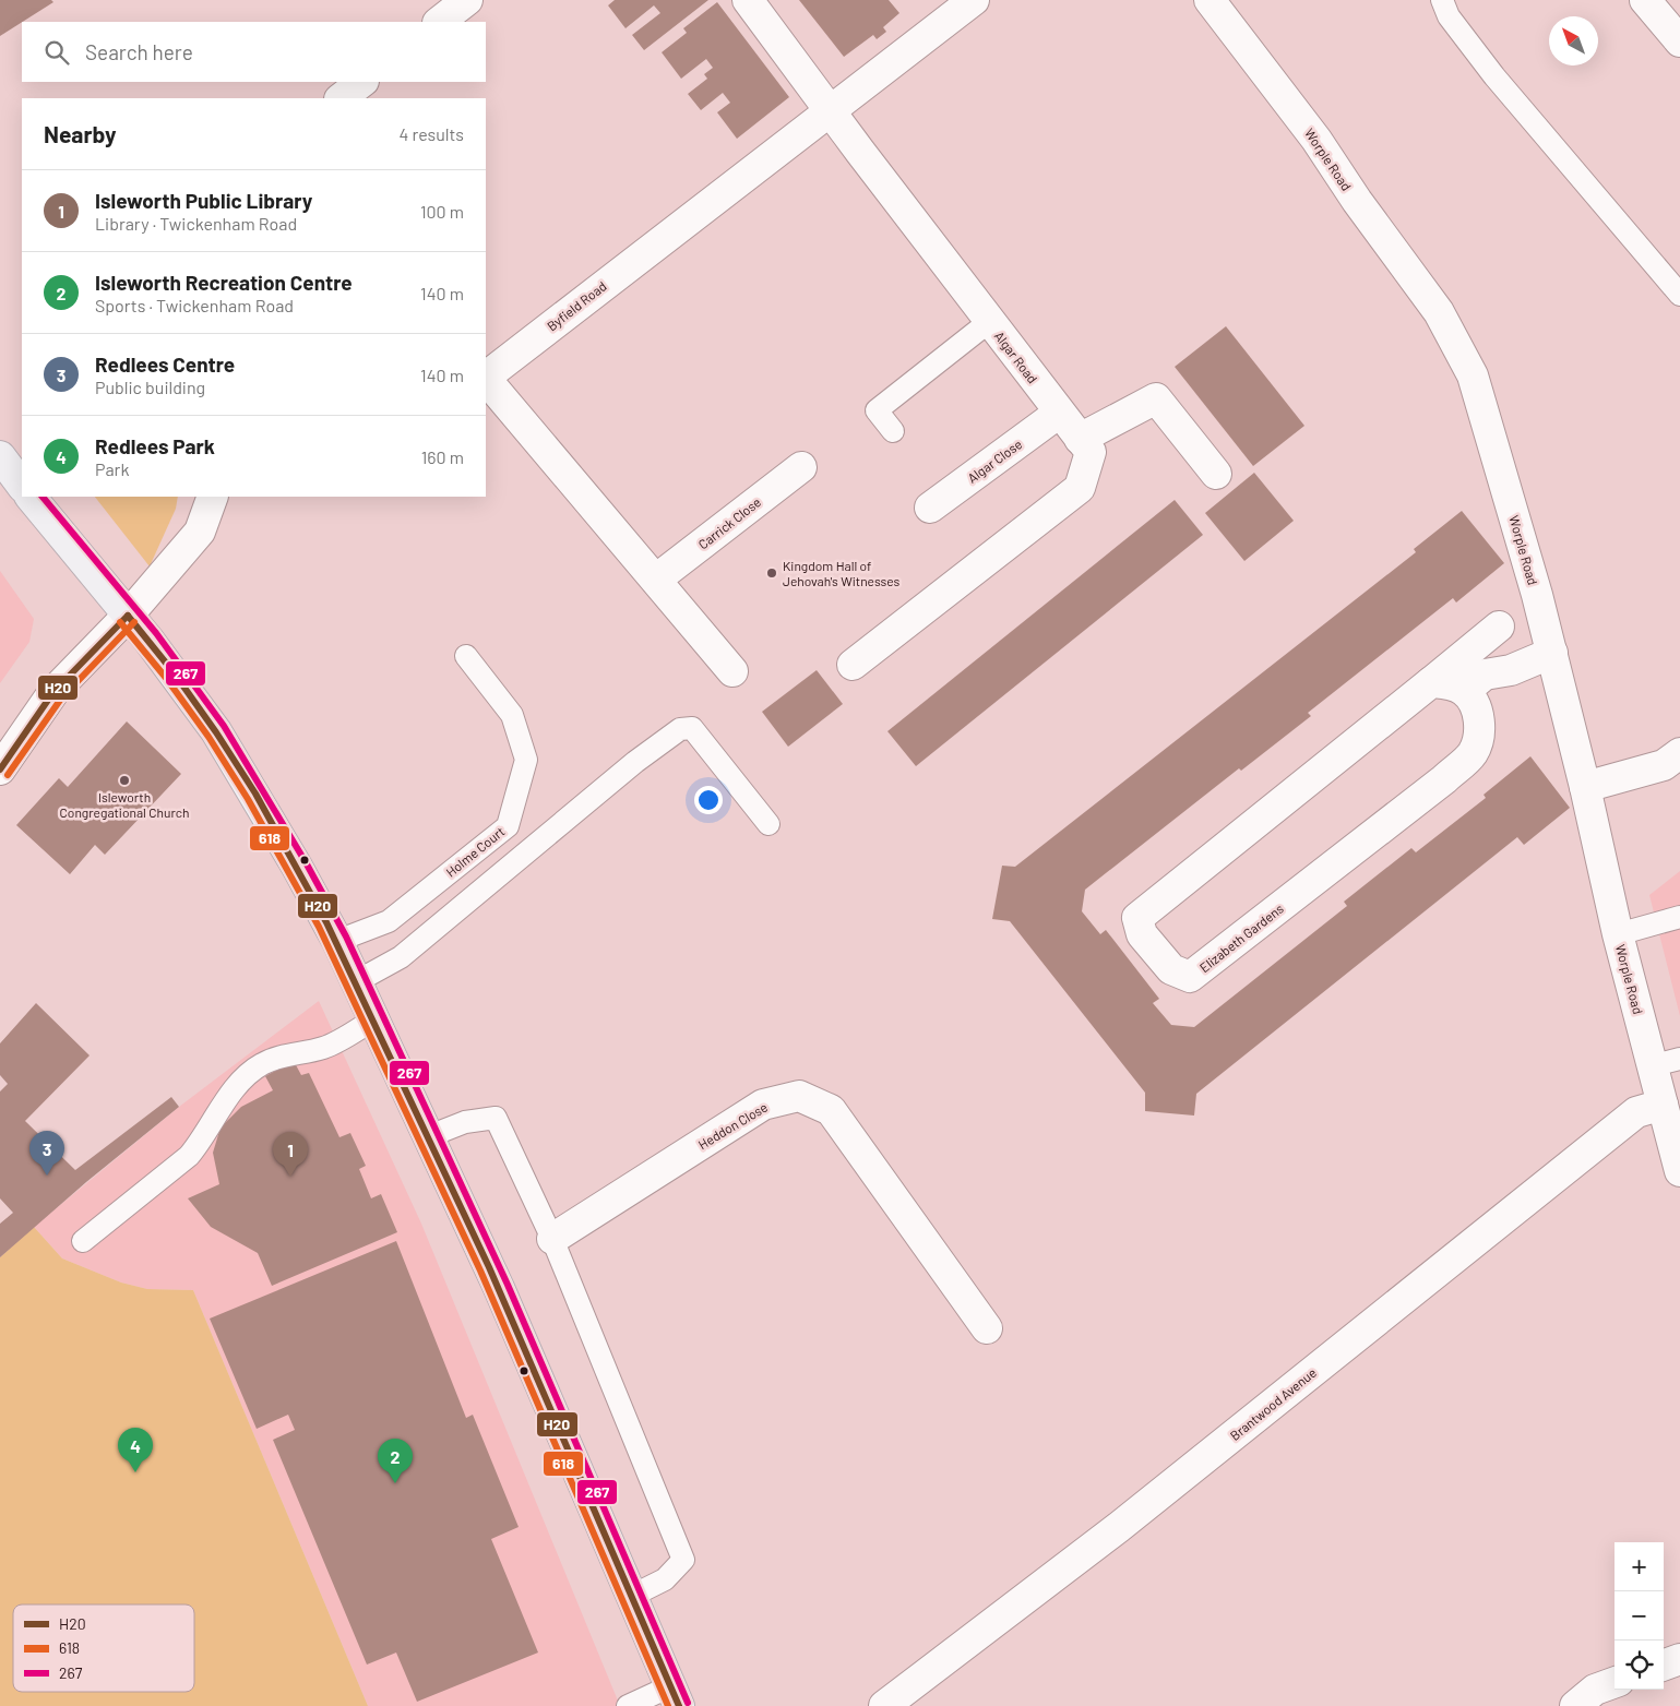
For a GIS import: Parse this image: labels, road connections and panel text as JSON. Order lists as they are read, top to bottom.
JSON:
{
  "streets": {
    "street": [
      "Worple Road",
      "Byfield Road",
      "Algar Road",
      "Algar Close",
      "Carrick Close",
      "Elizabeth Gardens",
      "Heddon Close",
      "Brantwood Avenue"
    ],
    "lane": ["Holme Court"]
  },
  "crossings": [
    ["Worple Road", "Brantwood Avenue"],
    ["Byfield Road", "Algar Road"],
    ["Byfield Road", "Carrick Close"],
    ["Algar Road", "Algar Close"]
  ],
  "places": ["Kingdom Hall of Jehovah's Witnesses", "Isleworth Congregational Church"],
  "lines": ["transit line 267", "transit line H20", "transit line 618"],
  "legend": ["H20", "618", "267"],
  "north": "top left",
  "page": {
    "search": "Search here",
    "heading": ["Nearby", "4 results"],
    "list": [
      {
        "mark": "1",
        "name": "Isleworth Public Library",
        "note": "Library · Twickenham Road",
        "value": "100 m"
      },
      {
        "mark": "2",
        "name": "Isleworth Recreation Centre",
        "note": "Sports · Twickenham Road",
        "value": "140 m"
      },
      {
        "mark": "3",
        "name": "Redlees Centre",
        "note": "Public building",
        "value": "140 m"
      },
      {
        "mark": "4",
        "name": "Redlees Park",
        "note": "Park",
        "value": "160 m"
      }
    ],
    "pins": [
      "3",
      "1",
      "4",
      "2"
    ],
    "map_buttons": ["+", "−"]
  }
}
